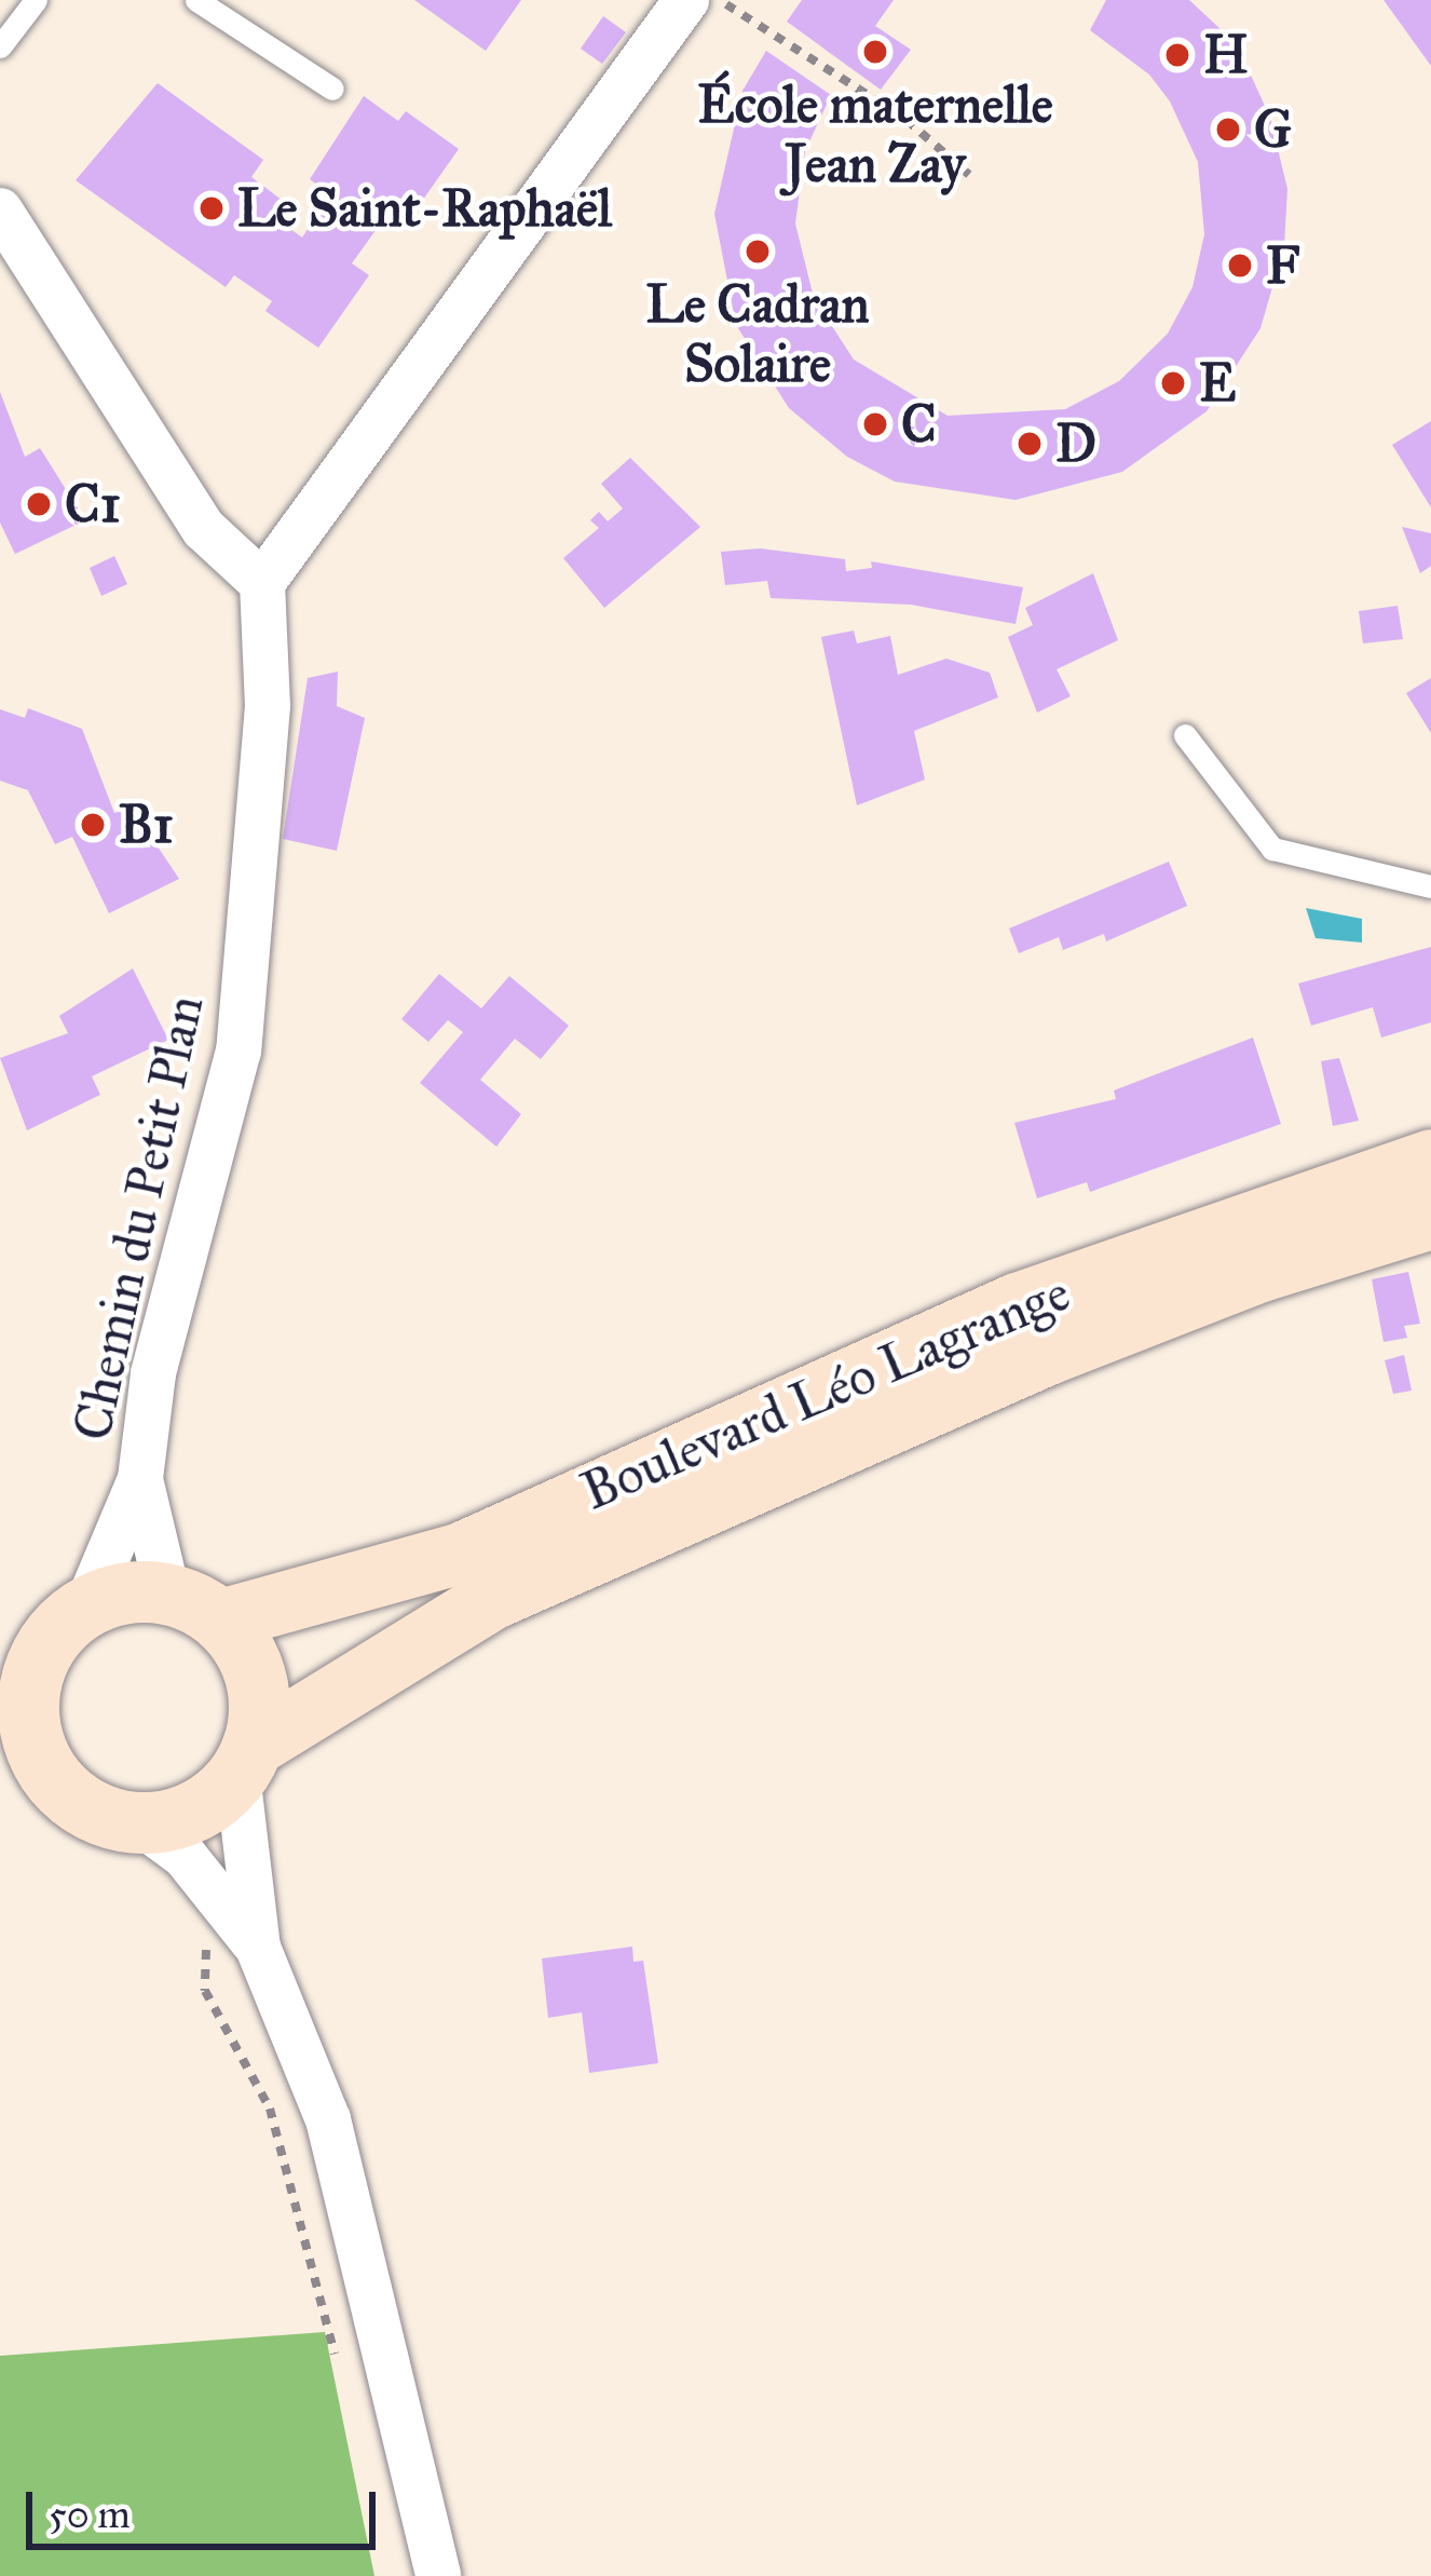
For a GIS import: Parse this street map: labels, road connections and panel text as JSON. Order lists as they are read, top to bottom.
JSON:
{
  "streets": {
    "main road": ["Boulevard Léo Lagrange"],
    "street": ["Chemin du Petit Plan"]
  },
  "crossings": [
    ["Chemin du Petit Plan", "Boulevard Léo Lagrange"]
  ],
  "places": [
    "École maternelle Jean Zay",
    "H",
    "G",
    "Le Saint-Raphaël",
    "Le Cadran Solaire",
    "F",
    "E",
    "C",
    "D",
    "C1",
    "B1"
  ],
  "scale_bar": "50 m"
}
